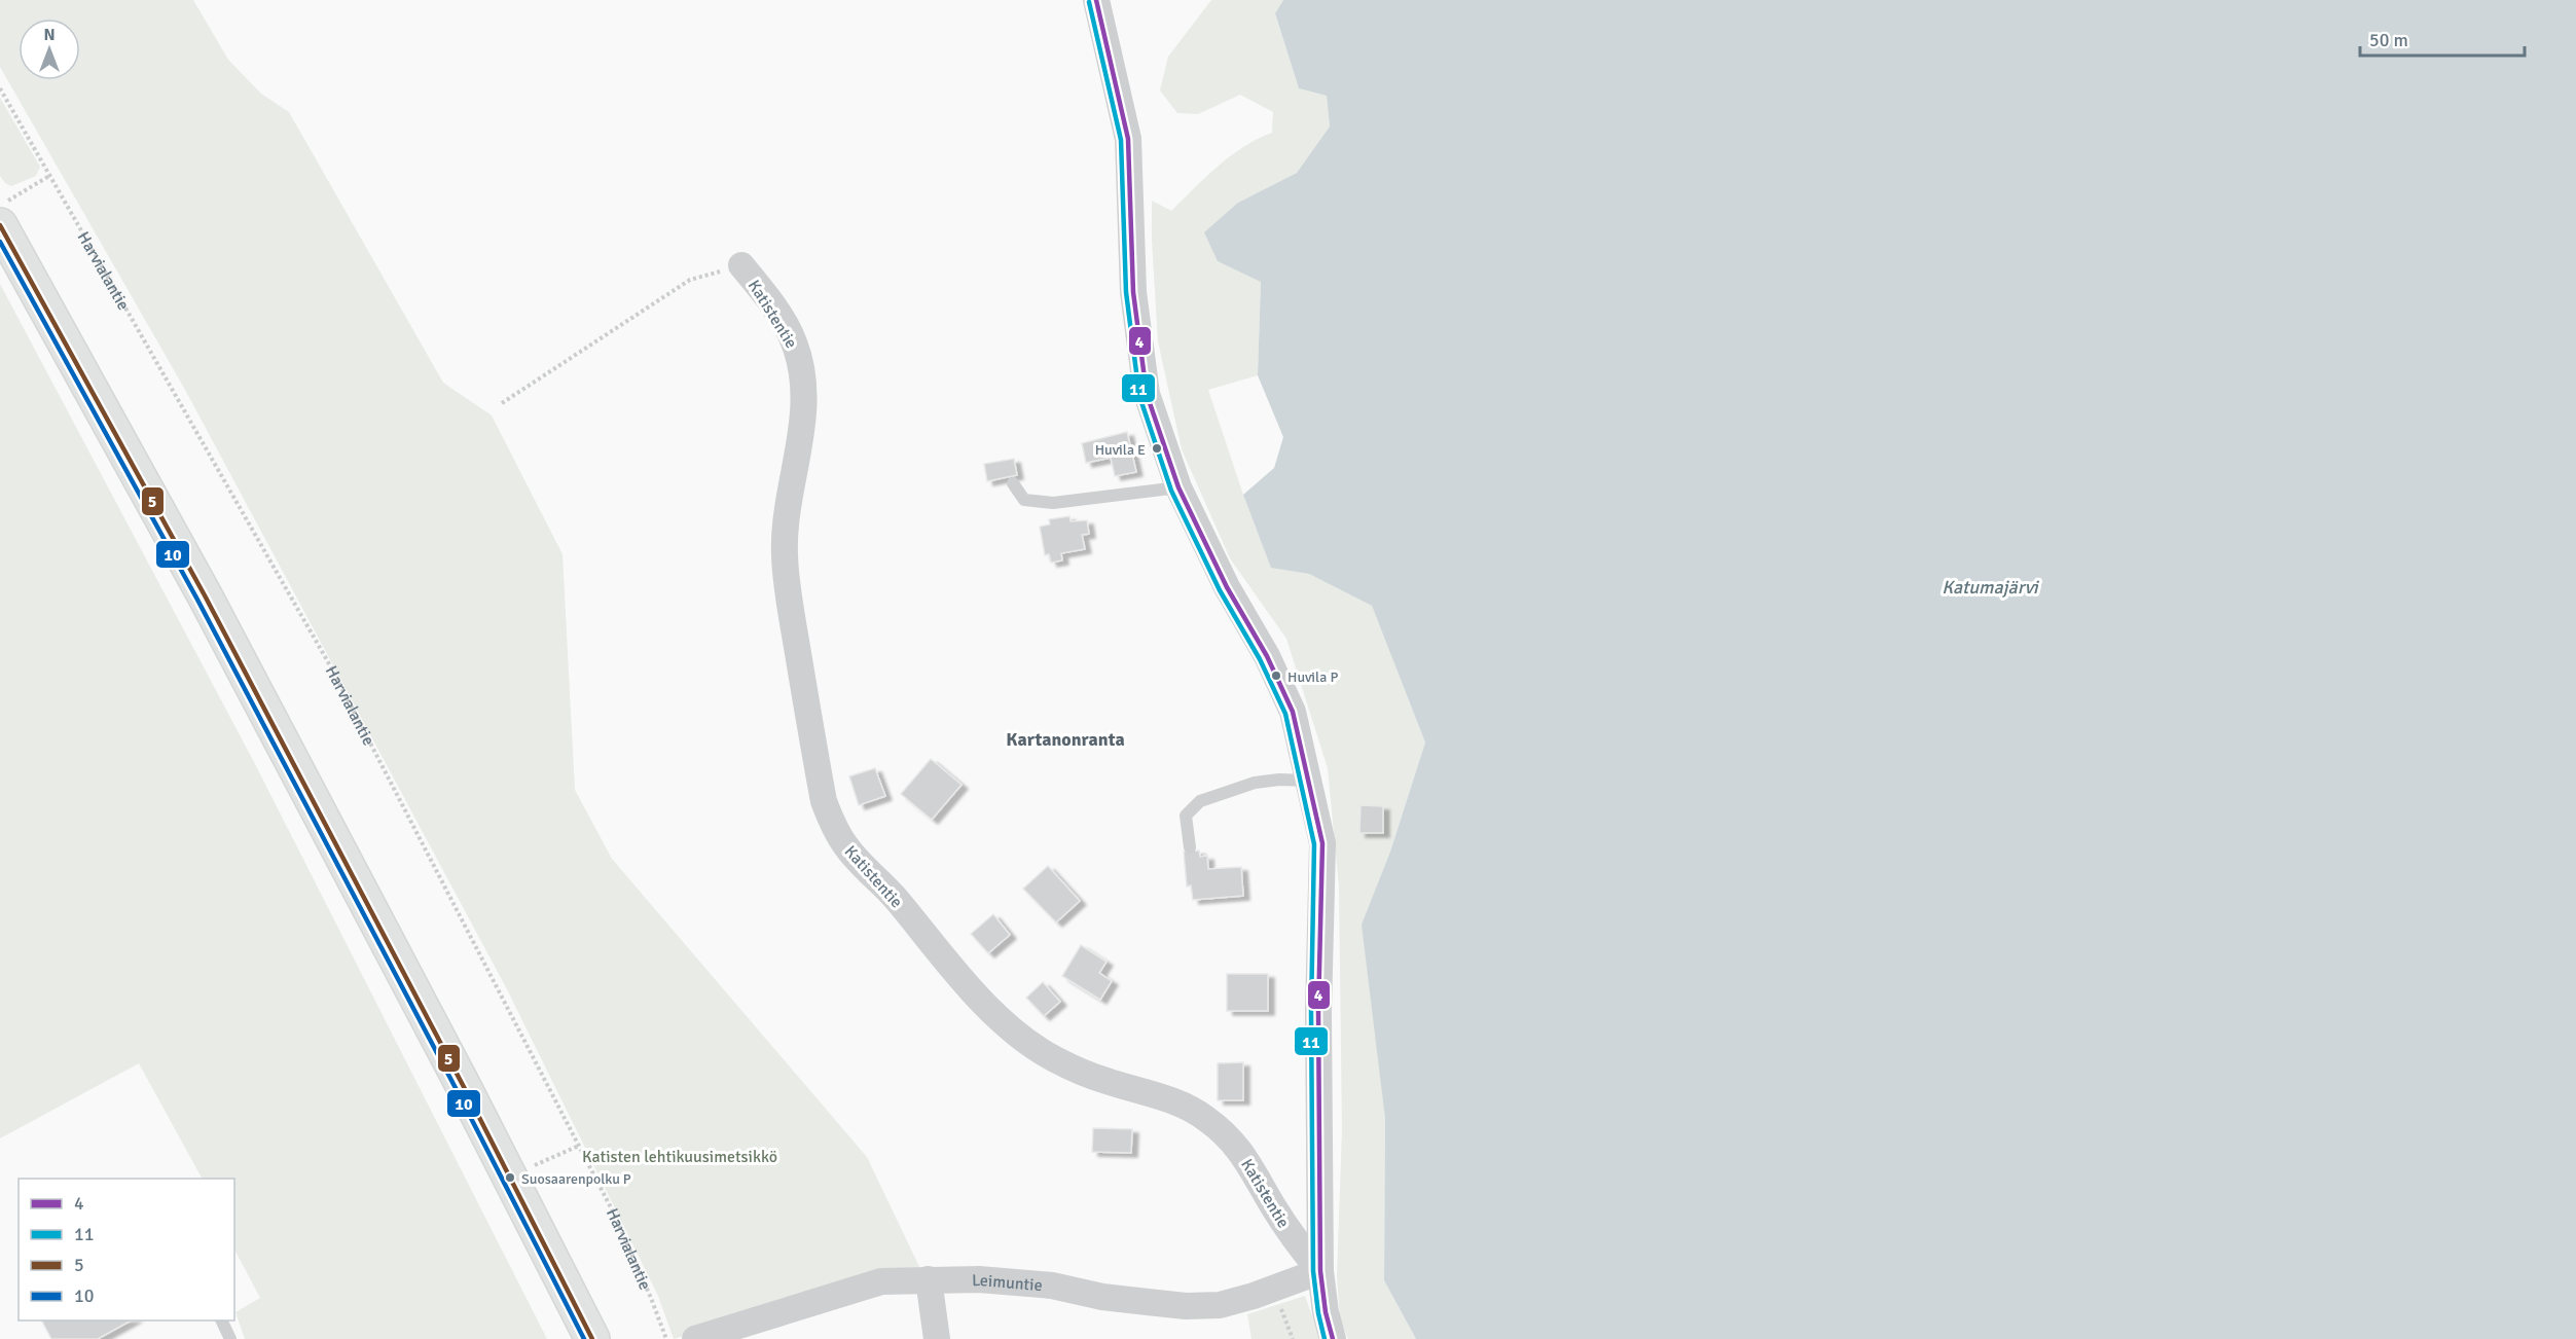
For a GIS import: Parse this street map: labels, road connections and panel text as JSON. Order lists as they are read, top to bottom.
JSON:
{
  "streets": {
    "street": ["Katistentie", "Leimuntie"],
    "path": ["Harvialantie"]
  },
  "crossings": [
    ["Katistentie", "Leimuntie"]
  ],
  "districts": ["Kartanonranta"],
  "water": ["Katumajärvi"],
  "parks": ["Katisten lehtikuusimetsikkö"],
  "places": ["Huvila E", "Huvila P", "Suosaarenpolku P"],
  "lines": [
    "transit line 4",
    "transit line 11",
    "transit line 5",
    "transit line 10"
  ],
  "legend": [
    "4",
    "11",
    "5",
    "10"
  ],
  "scale_bar": "50 m",
  "north": "top"
}
